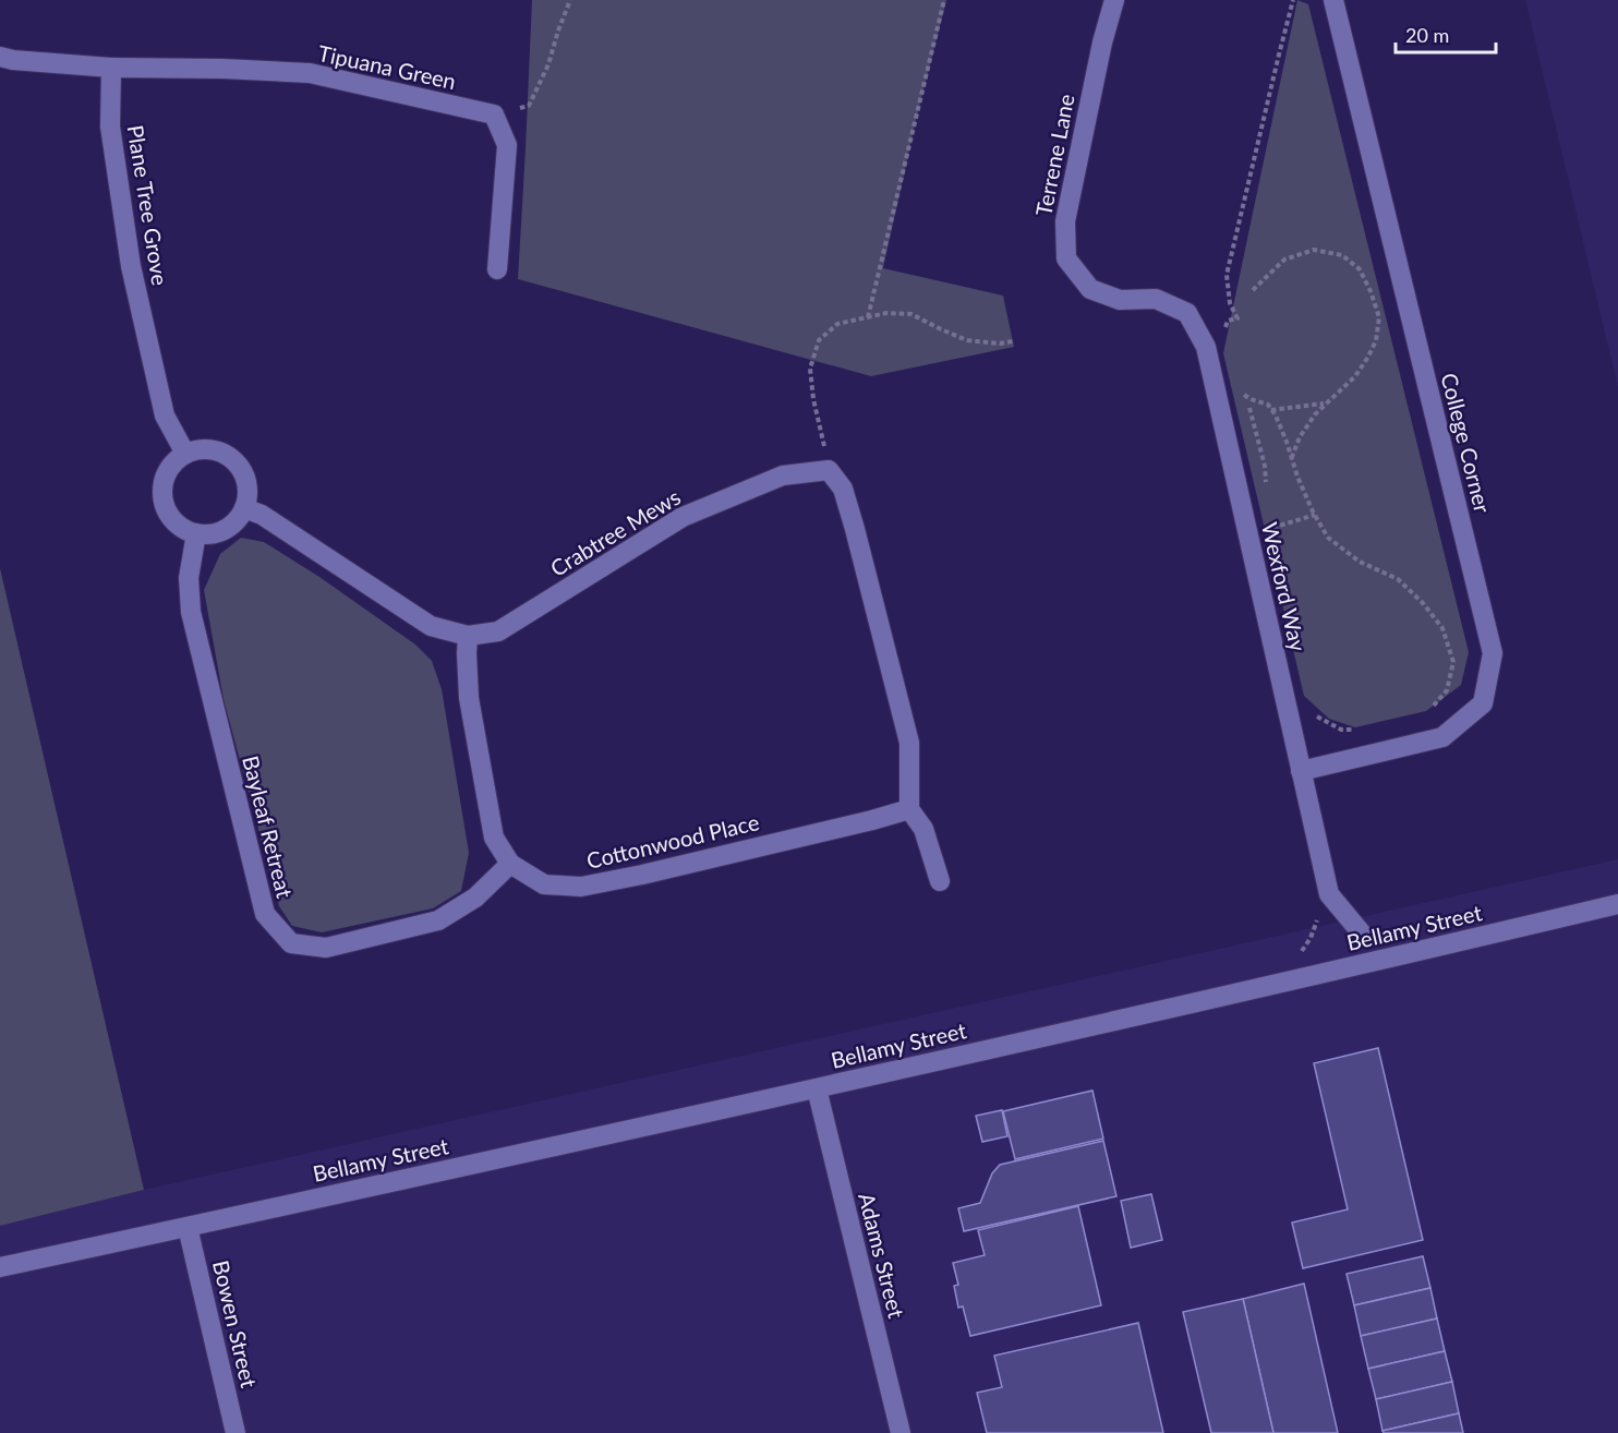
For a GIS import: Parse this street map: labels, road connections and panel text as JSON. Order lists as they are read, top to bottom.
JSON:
{
  "streets": {
    "street": [
      "Tipuana Green",
      "Terrene Lane",
      "Plane Tree Grove",
      "College Corner",
      "Crabtree Mews",
      "Wexford Way",
      "Bayleaf Retreat",
      "Cottonwood Place",
      "Bellamy Street",
      "Adams Street",
      "Bowen Street"
    ]
  },
  "crossings": [
    ["Tipuana Green", "Plane Tree Grove"],
    ["Terrene Lane", "Wexford Way"],
    ["Plane Tree Grove", "Bayleaf Retreat"],
    ["College Corner", "Wexford Way"],
    ["Crabtree Mews", "Cottonwood Place"],
    ["Bayleaf Retreat", "Cottonwood Place"],
    ["Bellamy Street", "Adams Street"],
    ["Bellamy Street", "Bowen Street"]
  ],
  "scale_bar": "20 m"
}
